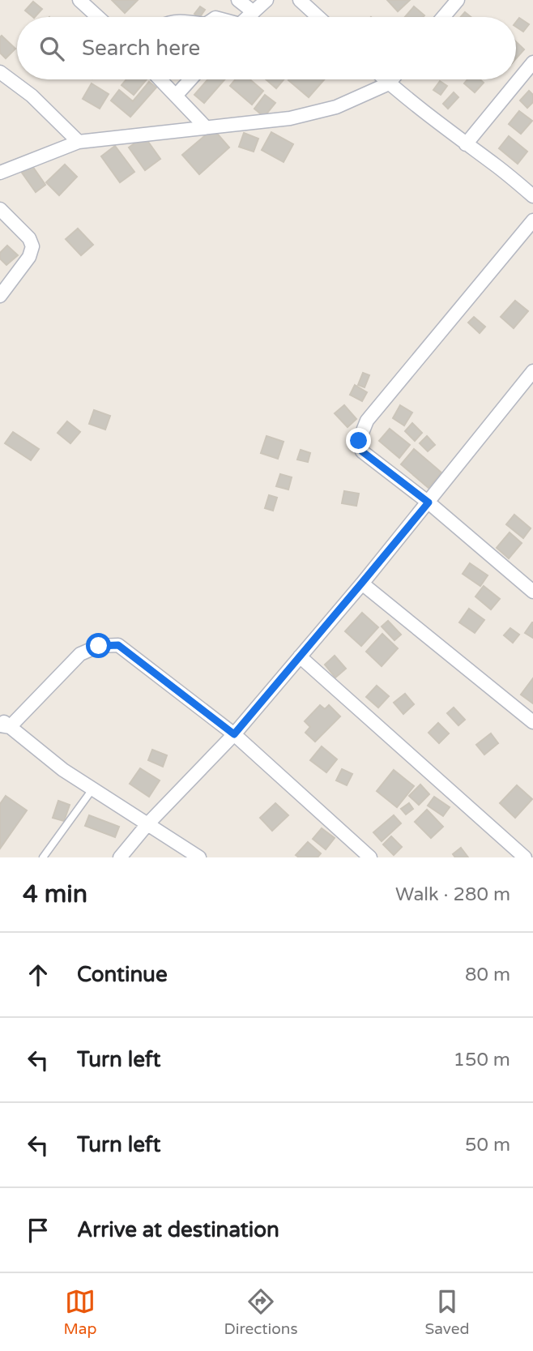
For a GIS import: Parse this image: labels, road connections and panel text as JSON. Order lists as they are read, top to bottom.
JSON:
{
  "page": {
    "search": "Search here",
    "heading": ["4 min", "Walk · 280 m"],
    "list": [
      ["Continue", "80 m"],
      ["Turn left", "150 m"],
      ["Turn left", "50 m"],
      "Arrive at destination"
    ],
    "nav": ["Map", "Directions", "Saved"]
  }
}
